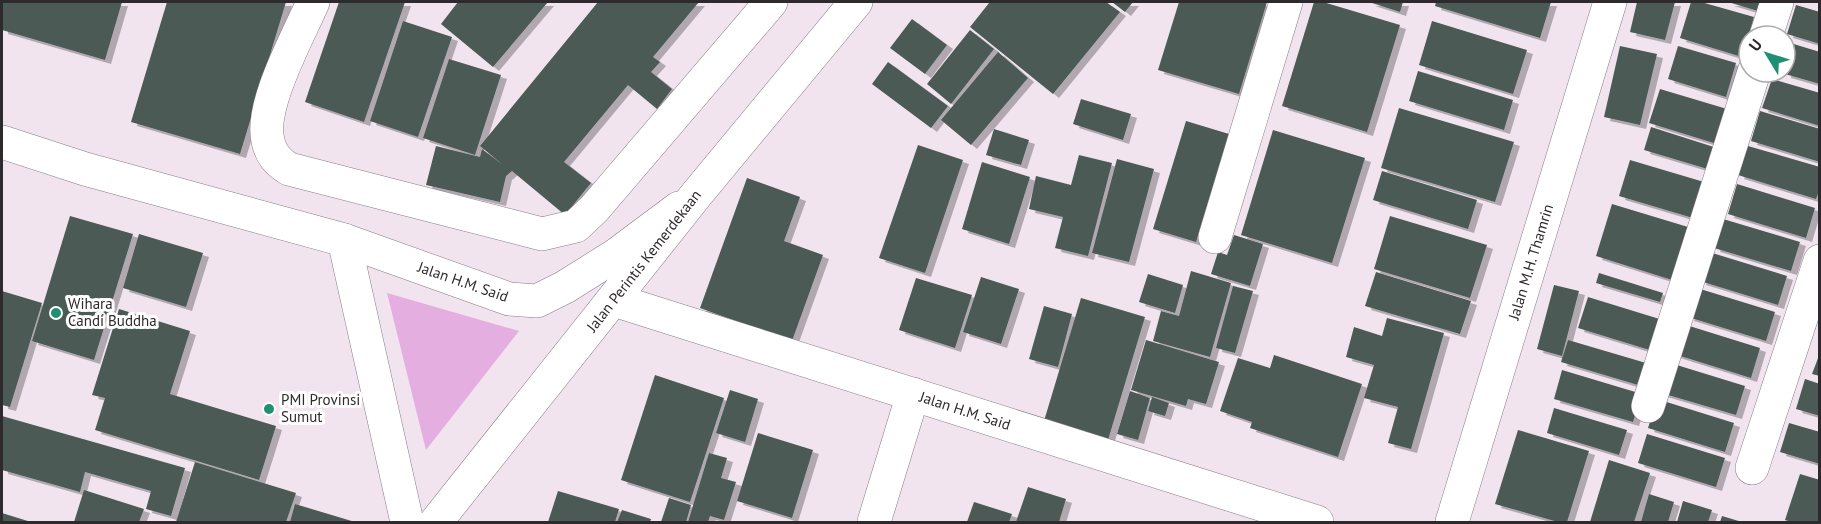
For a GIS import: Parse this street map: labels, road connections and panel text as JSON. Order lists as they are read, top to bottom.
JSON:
{
  "streets": {
    "street": ["Jalan Perintis Kemerdekaan", "Jalan M.H. Thamrin", "Jalan H.M. Said"]
  },
  "crossings": [
    ["Jalan Perintis Kemerdekaan", "Jalan H.M. Said"]
  ],
  "places": ["Wihara Candi Buddha", "PMI Provinsi Sumut"],
  "north": "top left"
}
